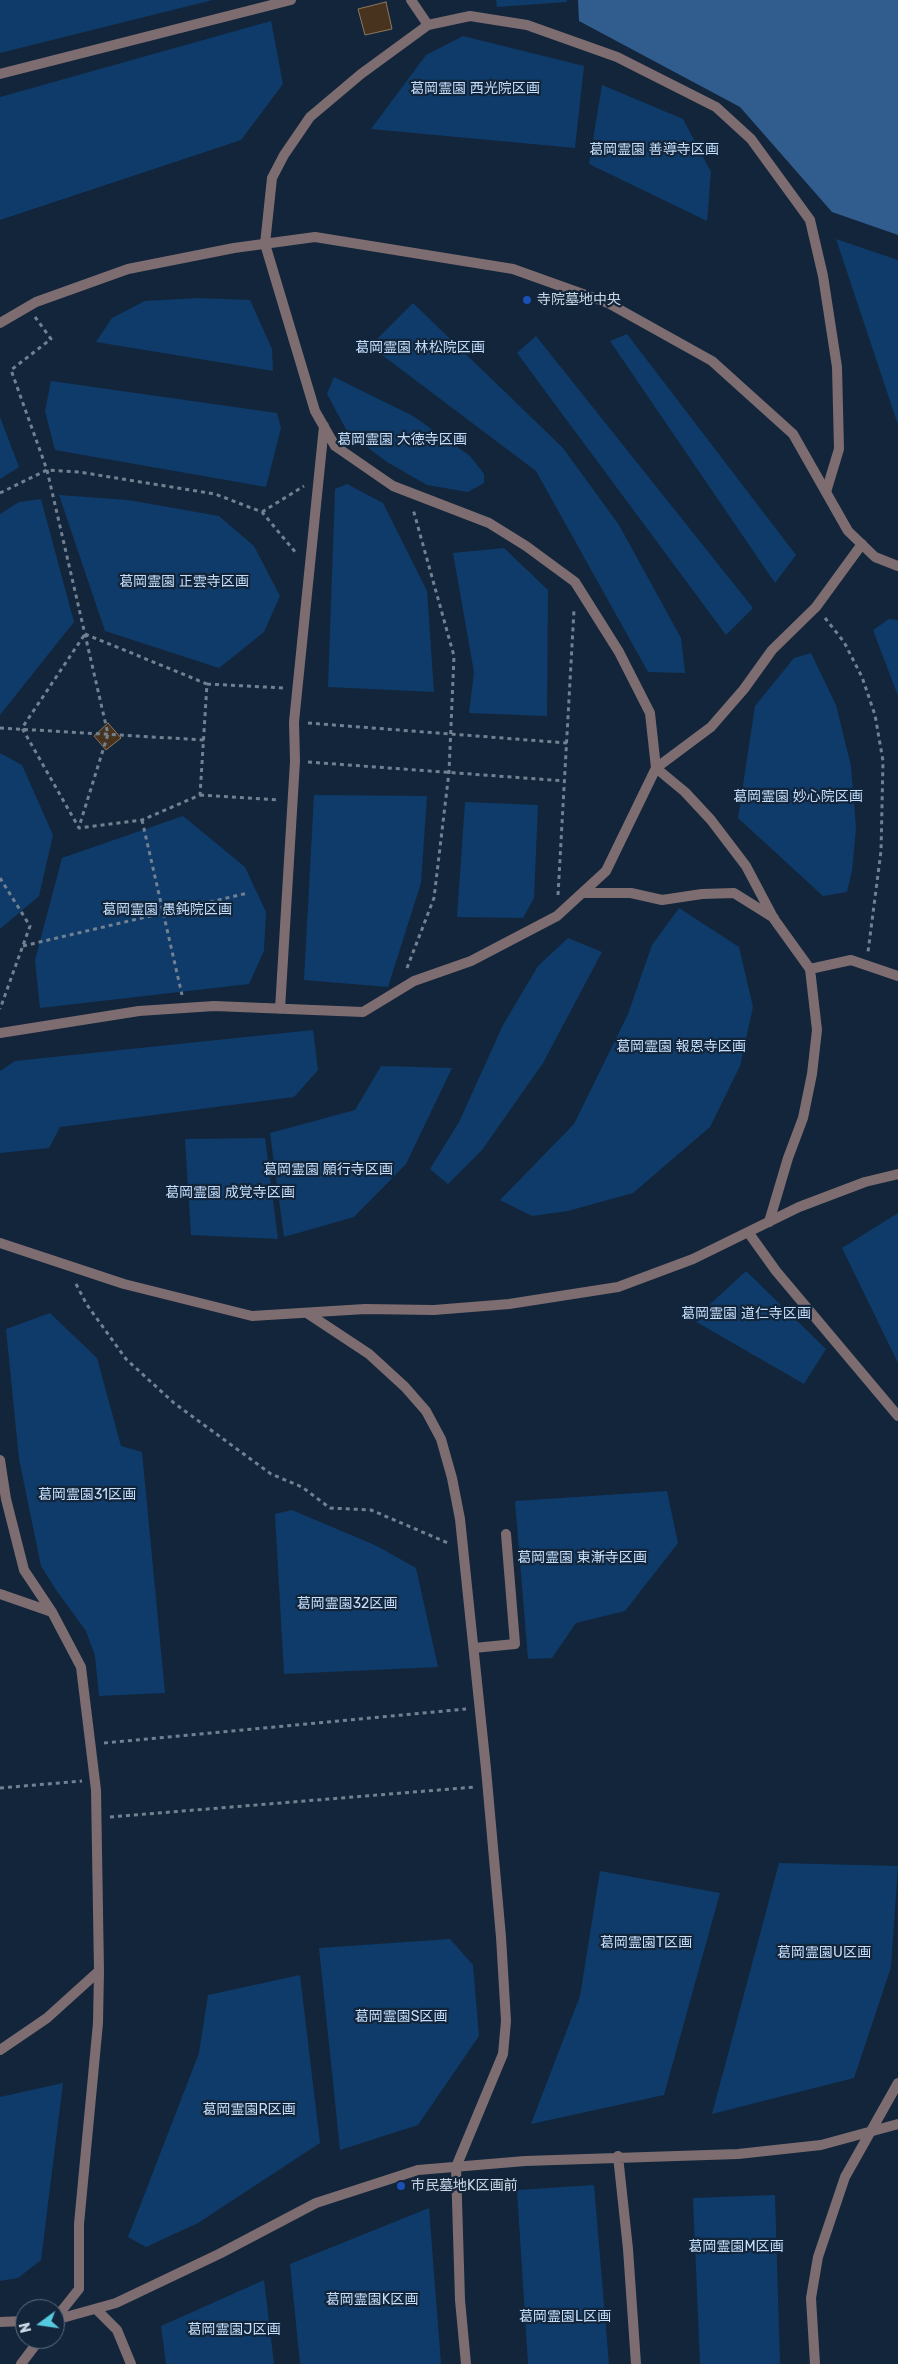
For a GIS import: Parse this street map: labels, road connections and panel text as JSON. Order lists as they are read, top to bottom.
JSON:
{
  "parks": [
    "葛岡霊園 西光院区画",
    "葛岡霊園 善導寺区画",
    "葛岡霊園 林松院区画",
    "葛岡霊園 大徳寺区画",
    "葛岡霊園 正雲寺区画",
    "葛岡霊園 妙心院区画",
    "葛岡霊園 愚鈍院区画",
    "葛岡霊園 報恩寺区画",
    "葛岡霊園 願行寺区画",
    "葛岡霊園 成覚寺区画",
    "葛岡霊園 道仁寺区画",
    "葛岡霊園31区画",
    "葛岡霊園 東漸寺区画",
    "葛岡霊園32区画",
    "葛岡霊園T区画",
    "葛岡霊園U区画",
    "葛岡霊園S区画",
    "葛岡霊園R区画",
    "葛岡霊園M区画",
    "葛岡霊園K区画",
    "葛岡霊園L区画",
    "葛岡霊園J区画"
  ],
  "places": ["寺院墓地中央", "市民墓地K区画前"],
  "north": "left"
}
